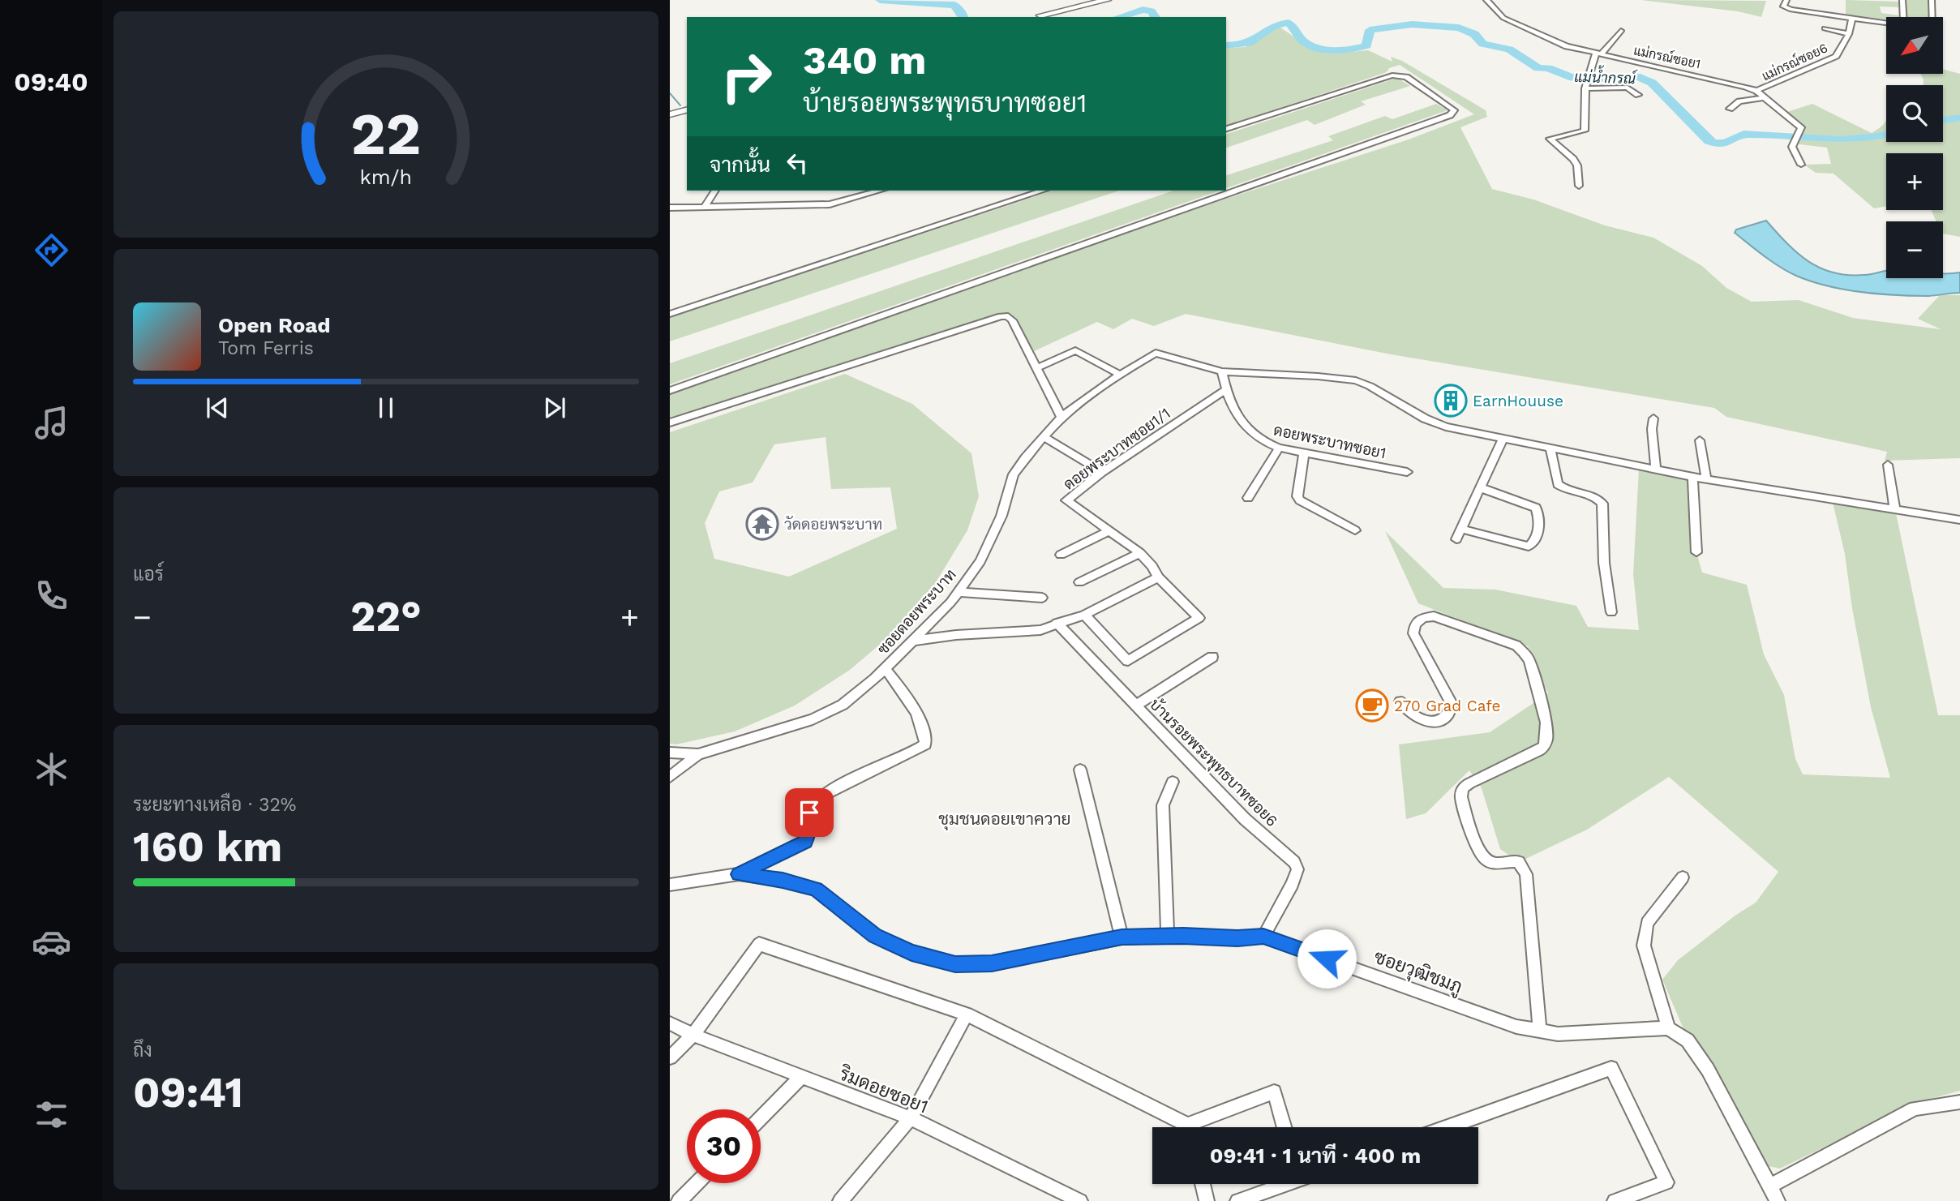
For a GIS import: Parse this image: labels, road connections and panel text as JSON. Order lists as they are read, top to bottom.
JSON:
{
  "streets": {
    "street": [
      "แม่กรณ์ซอย1",
      "แม่กรณ์ซอย6",
      "ดอยพระบาทซอย1",
      "ดอยพระบาทซอย1/1",
      "ซอยดอยพระบาท",
      "บ้านรอยพระพุทธบาทซอย6",
      "ซอยวุฒิชมภู",
      "ริมดอยซอย1"
    ]
  },
  "crossings": [
    ["แม่กรณ์ซอย1", "แม่กรณ์ซอย6"],
    ["ดอยพระบาทซอย1", "ดอยพระบาทซอย1/1"],
    ["ดอยพระบาทซอย1", "ซอยดอยพระบาท"],
    ["บ้านรอยพระพุทธบาทซอย6", "ซอยวุฒิชมภู"]
  ],
  "districts": ["ชุมชนดอยเขาควาย"],
  "water": ["แม่น้ำกรณ์"],
  "places": {
    "building": ["EarnHouuse"],
    "temple": ["วัดดอยพระบาท"],
    "cafe": ["270 Grad Cafe"]
  },
  "north": "bottom left",
  "page": {
    "tabs": "09:40",
    "map_buttons": ["+", "−"],
    "turn": ["340 m", "บ้ายรอยพระพุทธบาทซอย1"],
    "then": "จากนั้น",
    "song": ["Open Road", "Tom Ferris"],
    "tile": [
      "แอร์",
      ["ระยะทางเหลือ · 32%", "160 km"],
      ["ถึง", "09:41"]
    ],
    "heat": ["−", "22°", "+"],
    "limit": "30",
    "trip": "09:41 · 1 นาที · 400 m",
    "gauge": ["22", "km/h"]
  }
}
